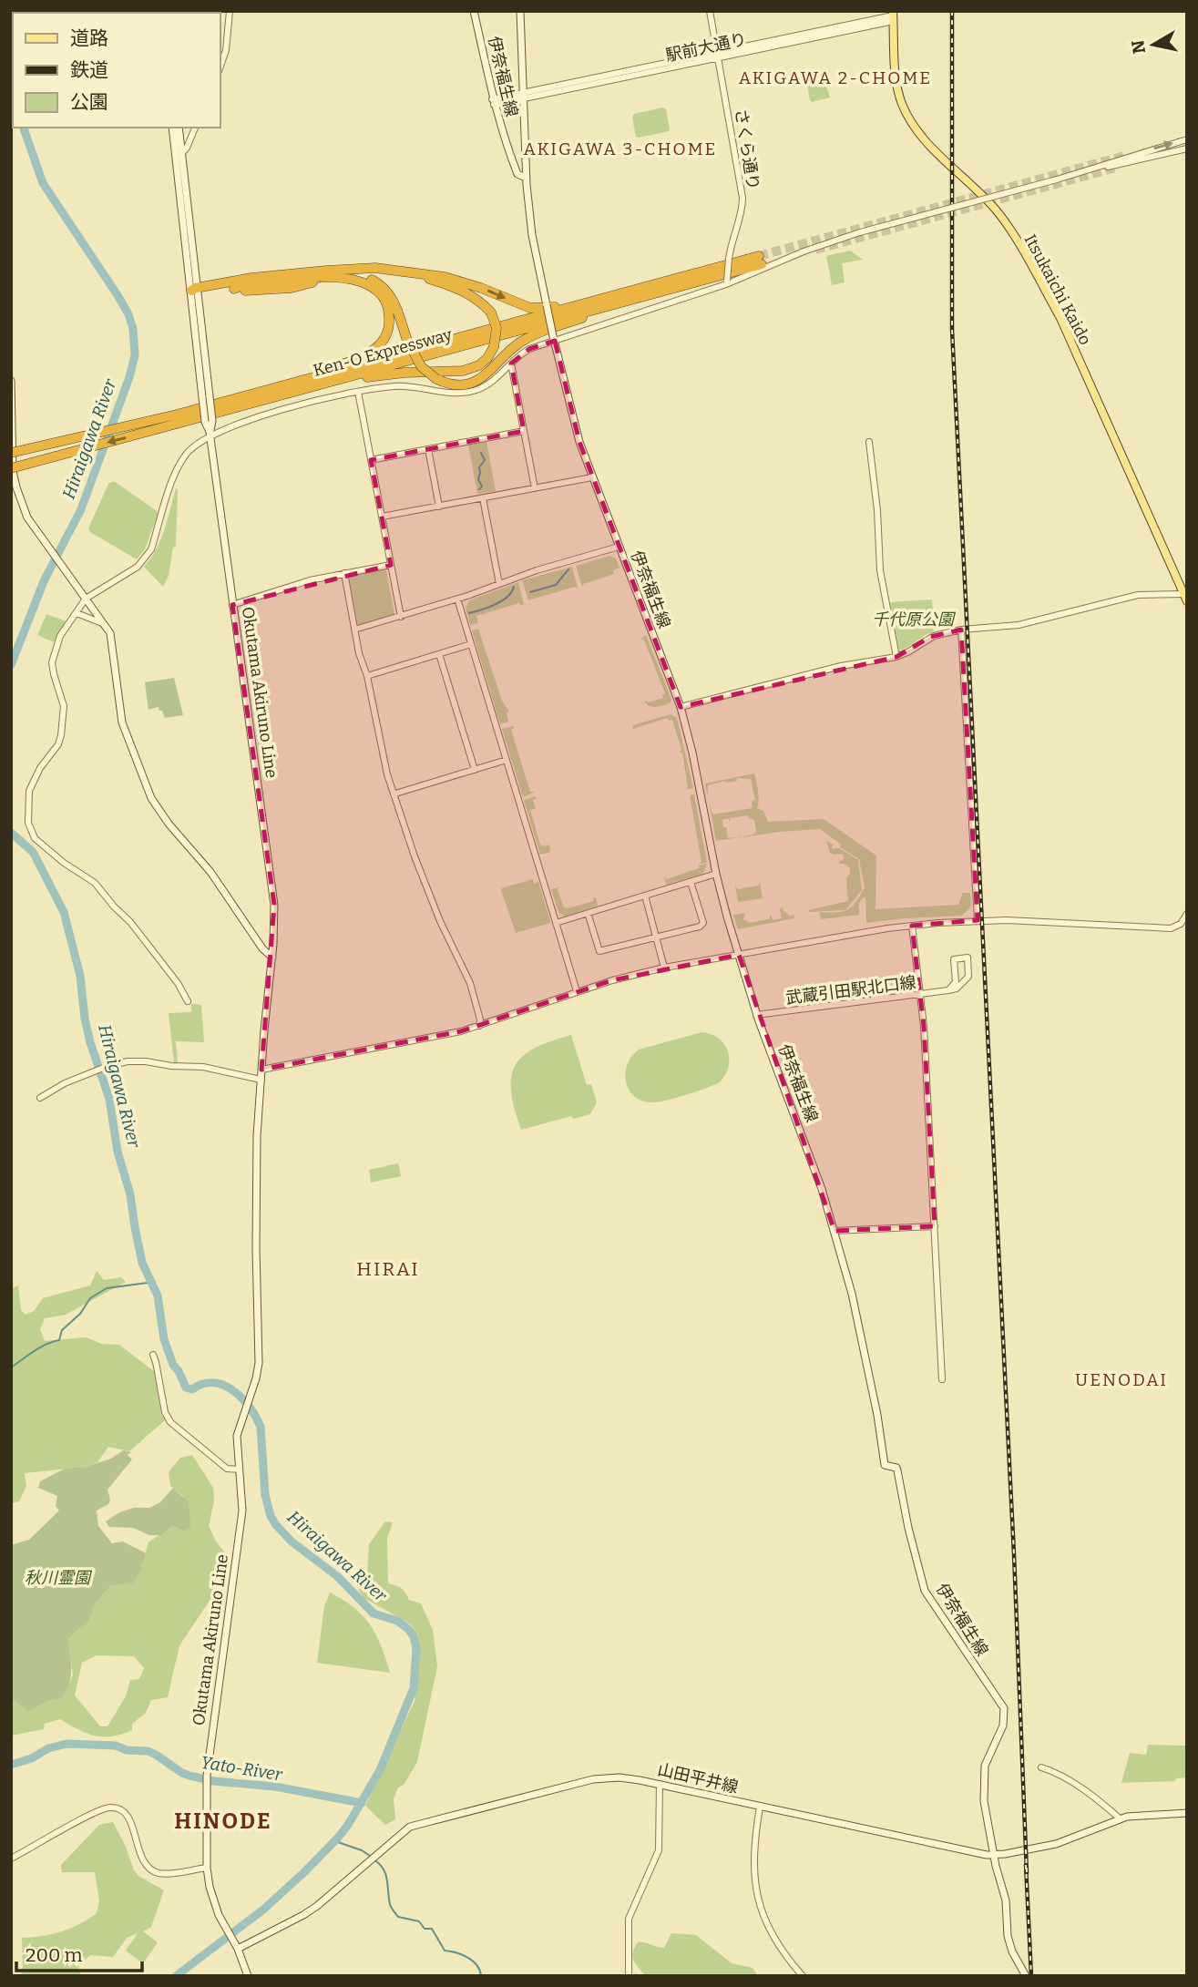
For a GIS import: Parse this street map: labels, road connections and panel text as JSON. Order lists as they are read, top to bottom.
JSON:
{
  "streets": {
    "highway": ["Ken-O Expressway"],
    "main road": [
      "伊奈福生線",
      "Itsukaichi Kaido",
      "Okutama Akiruno Line",
      "山田平井線"
    ],
    "street": ["駅前大通り", "さくら通り", "武蔵引田駅北口線"]
  },
  "crossings": [
    ["駅前大通り", "伊奈福生線"],
    ["駅前大通り", "さくら通り"],
    ["駅前大通り", "Itsukaichi Kaido"],
    ["伊奈福生線", "武蔵引田駅北口線"],
    ["伊奈福生線", "山田平井線"],
    ["Okutama Akiruno Line", "山田平井線"]
  ],
  "districts": [
    "AKIGAWA 2-CHOME",
    "AKIGAWA 3-CHOME",
    "HIRAI",
    "UENODAI",
    "HINODE"
  ],
  "water": ["Hiraigawa River", "Yato-River"],
  "parks": ["千代原公園", "秋川霊園"],
  "legend": ["道路", "鉄道", "公園"],
  "scale_bar": "200 m",
  "north": "left"
}
